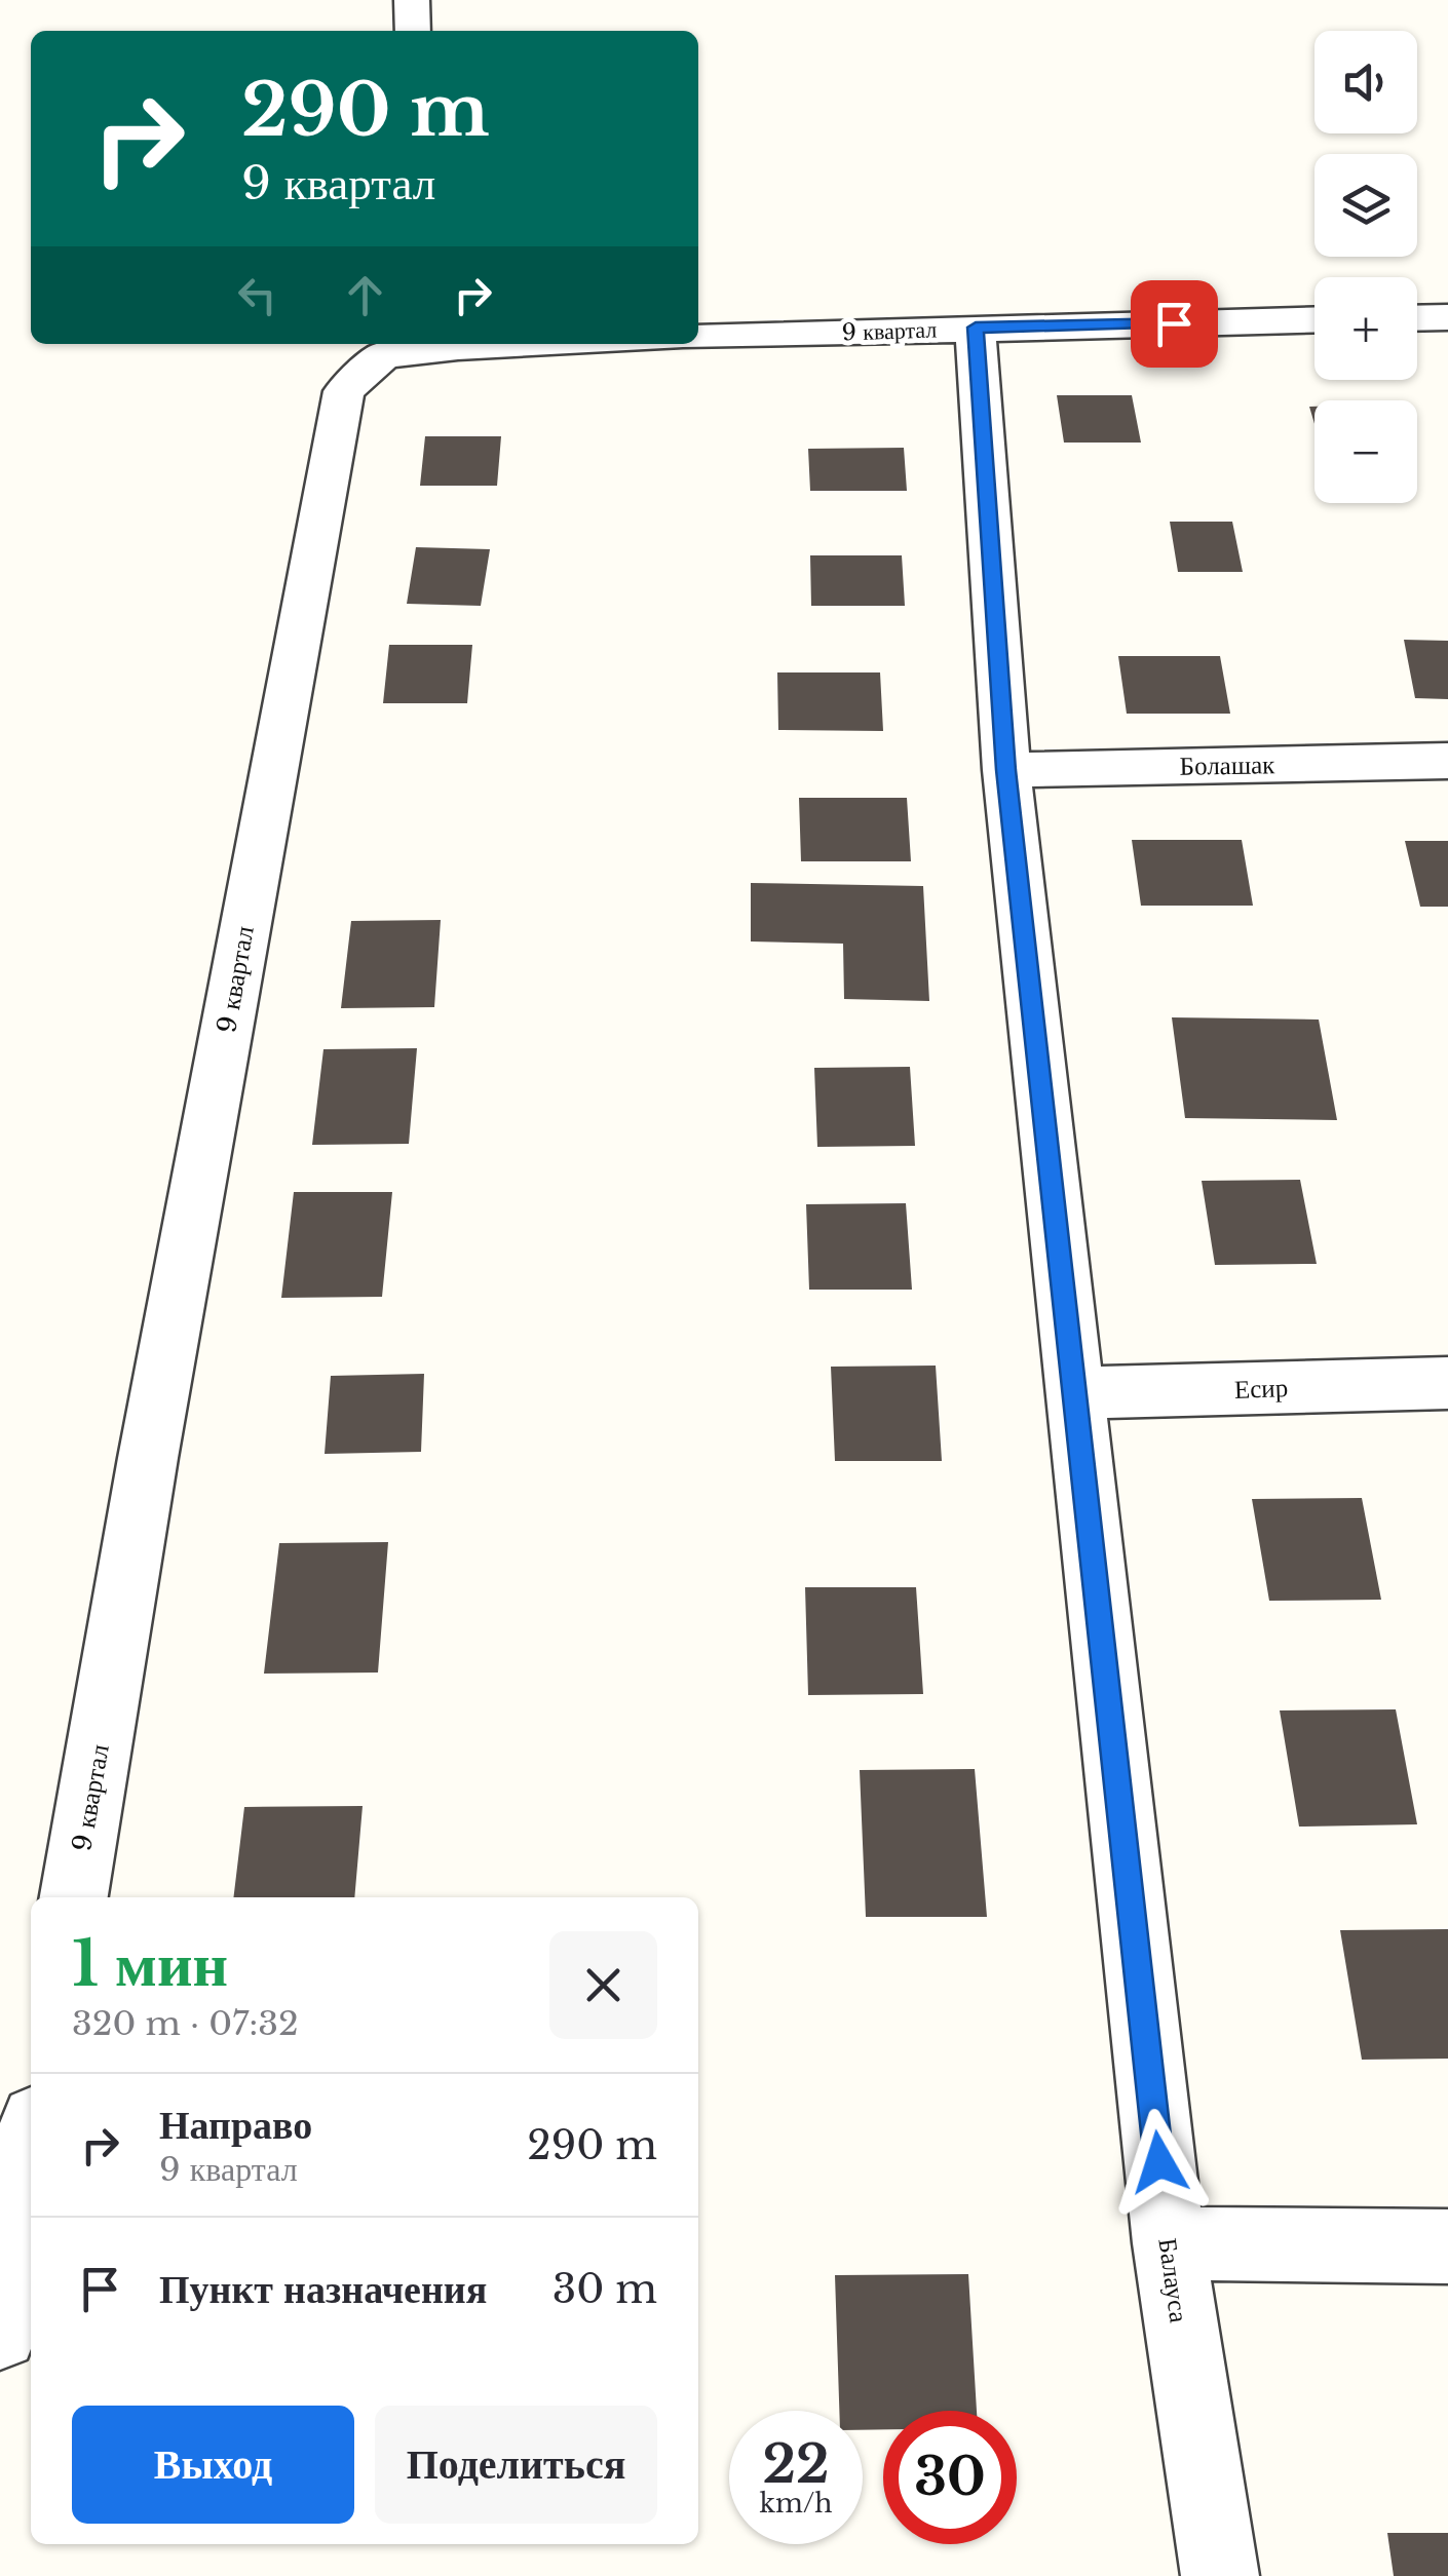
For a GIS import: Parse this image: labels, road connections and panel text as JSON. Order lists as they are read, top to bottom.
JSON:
{
  "streets": {
    "street": [
      "9 квартал",
      "Болашак",
      "Есир",
      "Балауса"
    ]
  },
  "crossings": [
    ["9 квартал", "Балауса"],
    ["Болашак", "Балауса"],
    ["Есир", "Балауса"]
  ],
  "page": {
    "map_buttons": ["+", "−"],
    "turn": ["290 m", "9 квартал"],
    "heading": ["1 мин", "320 m · 07:32"],
    "list": [
      {
        "name": "Направо",
        "note": "9 квартал",
        "value": "290 m"
      },
      {
        "name": "Пункт назначения",
        "value": "30 m"
      }
    ],
    "buttons": ["Выход", "Поделиться"],
    "speed": "22 km/h",
    "limit": "30"
  }
}
